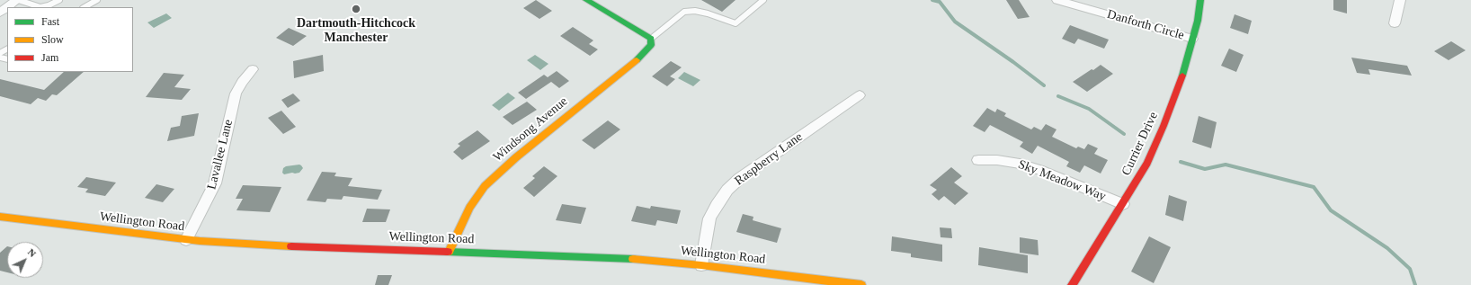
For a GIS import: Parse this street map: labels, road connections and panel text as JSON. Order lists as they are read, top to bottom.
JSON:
{
  "streets": {
    "street": [
      "Danforth Circle",
      "Windsong Avenue",
      "Currier Drive",
      "Lavallee Lane",
      "Raspberry Lane",
      "Sky Meadow Way",
      "Wellington Road"
    ]
  },
  "crossings": [
    ["Danforth Circle", "Currier Drive"],
    ["Windsong Avenue", "Wellington Road"],
    ["Currier Drive", "Sky Meadow Way"],
    ["Lavallee Lane", "Wellington Road"],
    ["Raspberry Lane", "Wellington Road"]
  ],
  "places": ["Dartmouth-Hitchcock Manchester"],
  "legend": ["Fast", "Slow", "Jam"],
  "north": "top right"
}
